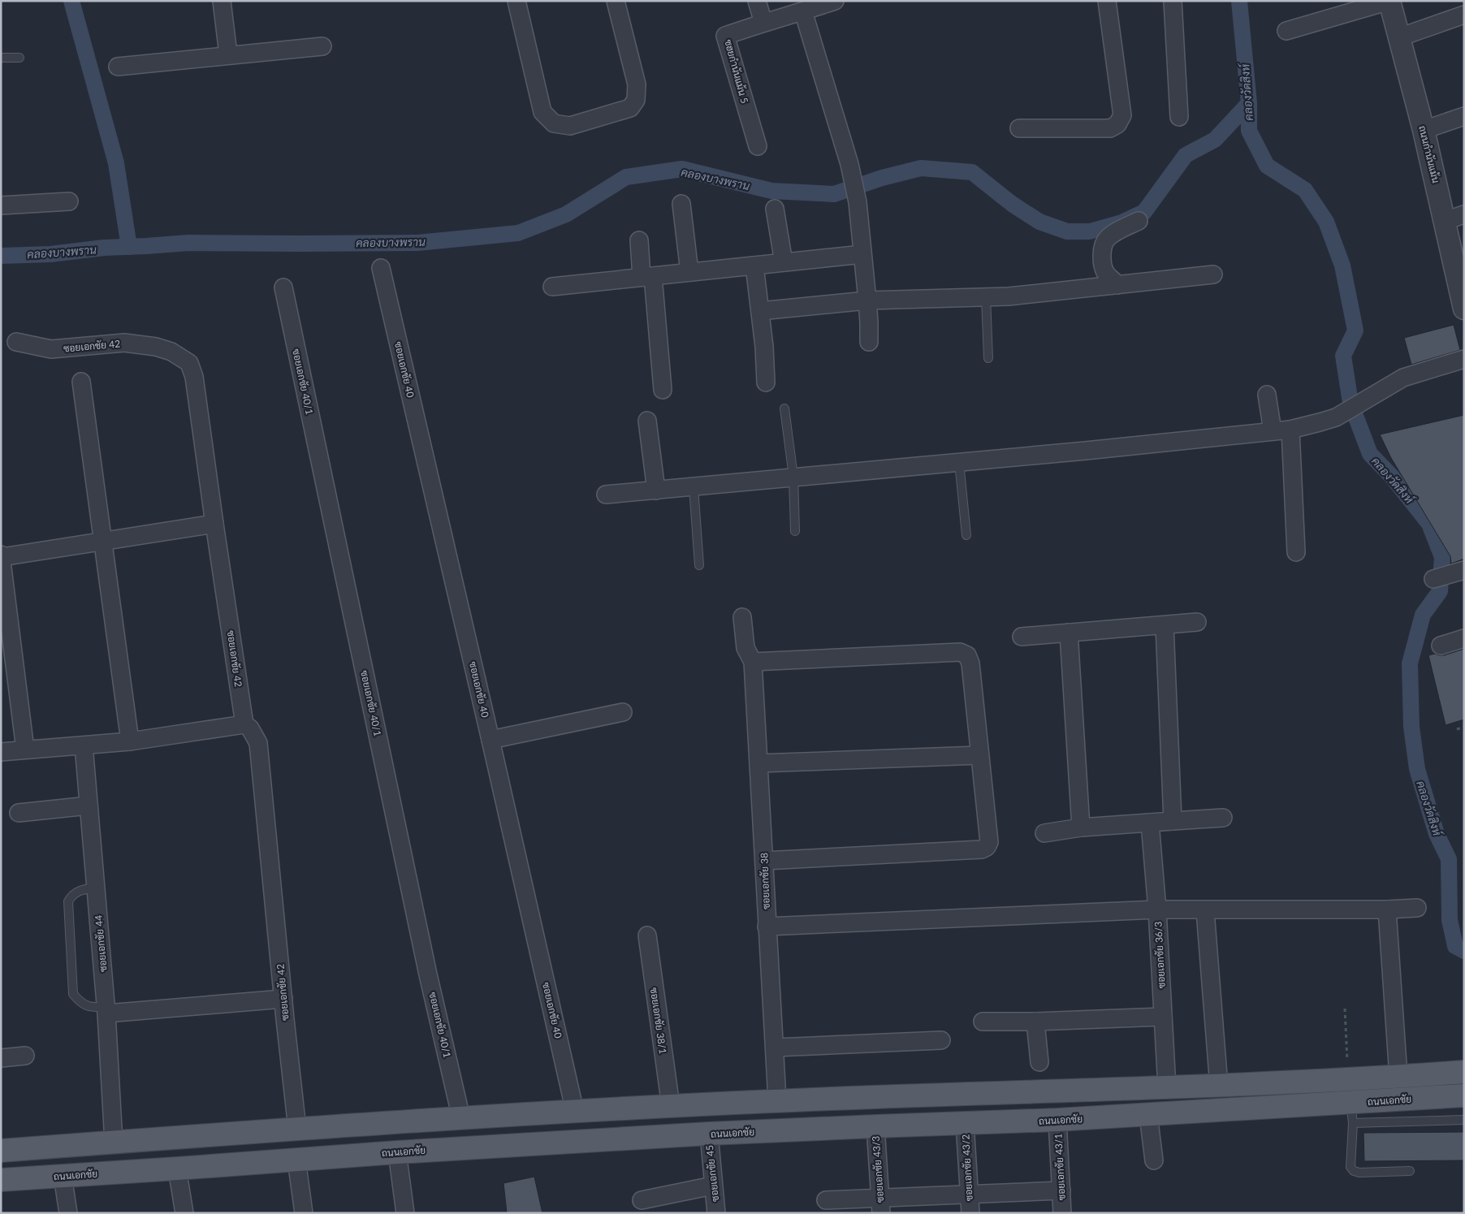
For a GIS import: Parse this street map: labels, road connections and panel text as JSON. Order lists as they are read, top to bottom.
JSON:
{
  "streets": {
    "main road": ["ถนนเอกชัย"],
    "street": [
      "ซฮยกำนันแม้น 5",
      "ถนนกำนันแม้น",
      "ซอยเอกชัย 42",
      "ซอยเอกชัย 40",
      "ซอยเอกชัย 40/1",
      "ซอยเอกชัย 38",
      "ซอยเอกชัย 44",
      "ซอยเอกชัย 36/3",
      "ซอยเอกชัย 38/1",
      "ซอยเอกชัย 43/1",
      "ซอยเอกชัย 43/2",
      "ซอยเอกชัย 43/3",
      "ซอยเอกชัย 45"
    ]
  },
  "crossings": [
    ["ถนนเอกชัย", "ซอยเอกชัย 43/1"],
    ["ถนนเอกชัย", "ซอยเอกชัย 43/2"],
    ["ถนนเอกชัย", "ซอยเอกชัย 43/3"],
    ["ถนนเอกชัย", "ซอยเอกชัย 45"]
  ],
  "water": ["คลองวัดสิงห์", "คลองบางพราน"]
}
